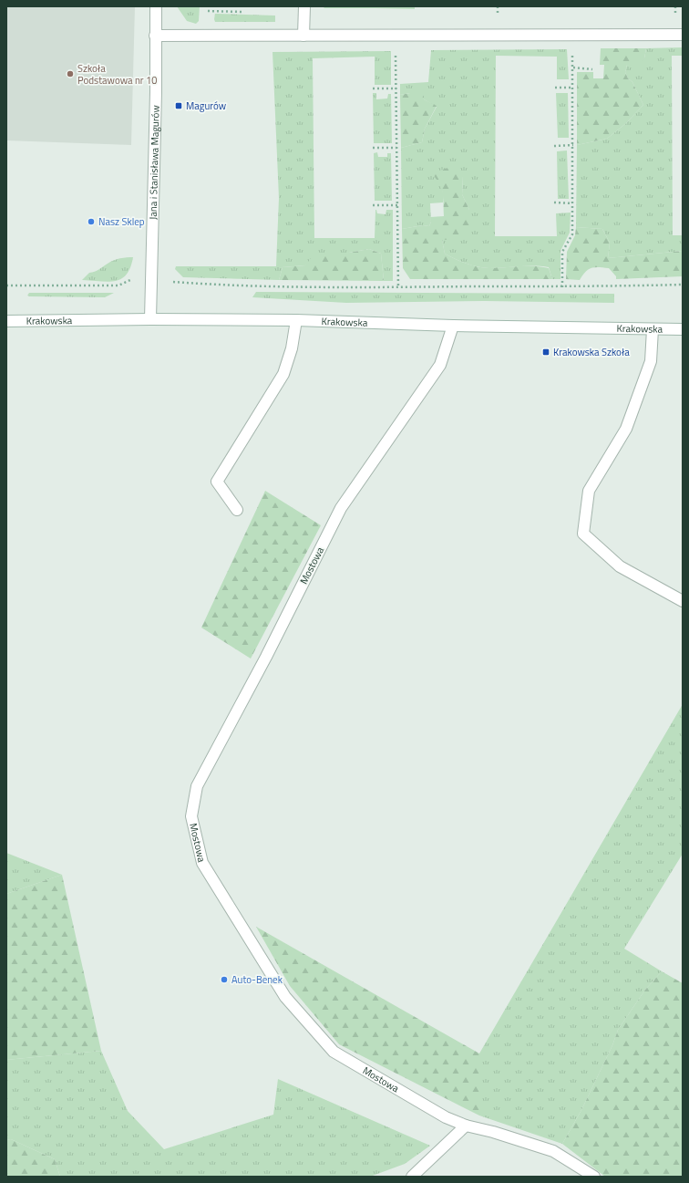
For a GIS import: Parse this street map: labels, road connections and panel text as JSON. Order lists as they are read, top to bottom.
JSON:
{
  "streets": {
    "street": ["Jana i Stanisława Magurów", "Krakowska", "Mostowa"]
  },
  "crossings": [
    ["Jana i Stanisława Magurów", "Krakowska"],
    ["Krakowska", "Mostowa"]
  ],
  "places": {
    "other": ["Szkoła Podstawowa nr 10", "Nasz Sklep", "Auto-Benek"],
    "transit": ["Magurów", "Krakowska Szkoła"]
  }
}
